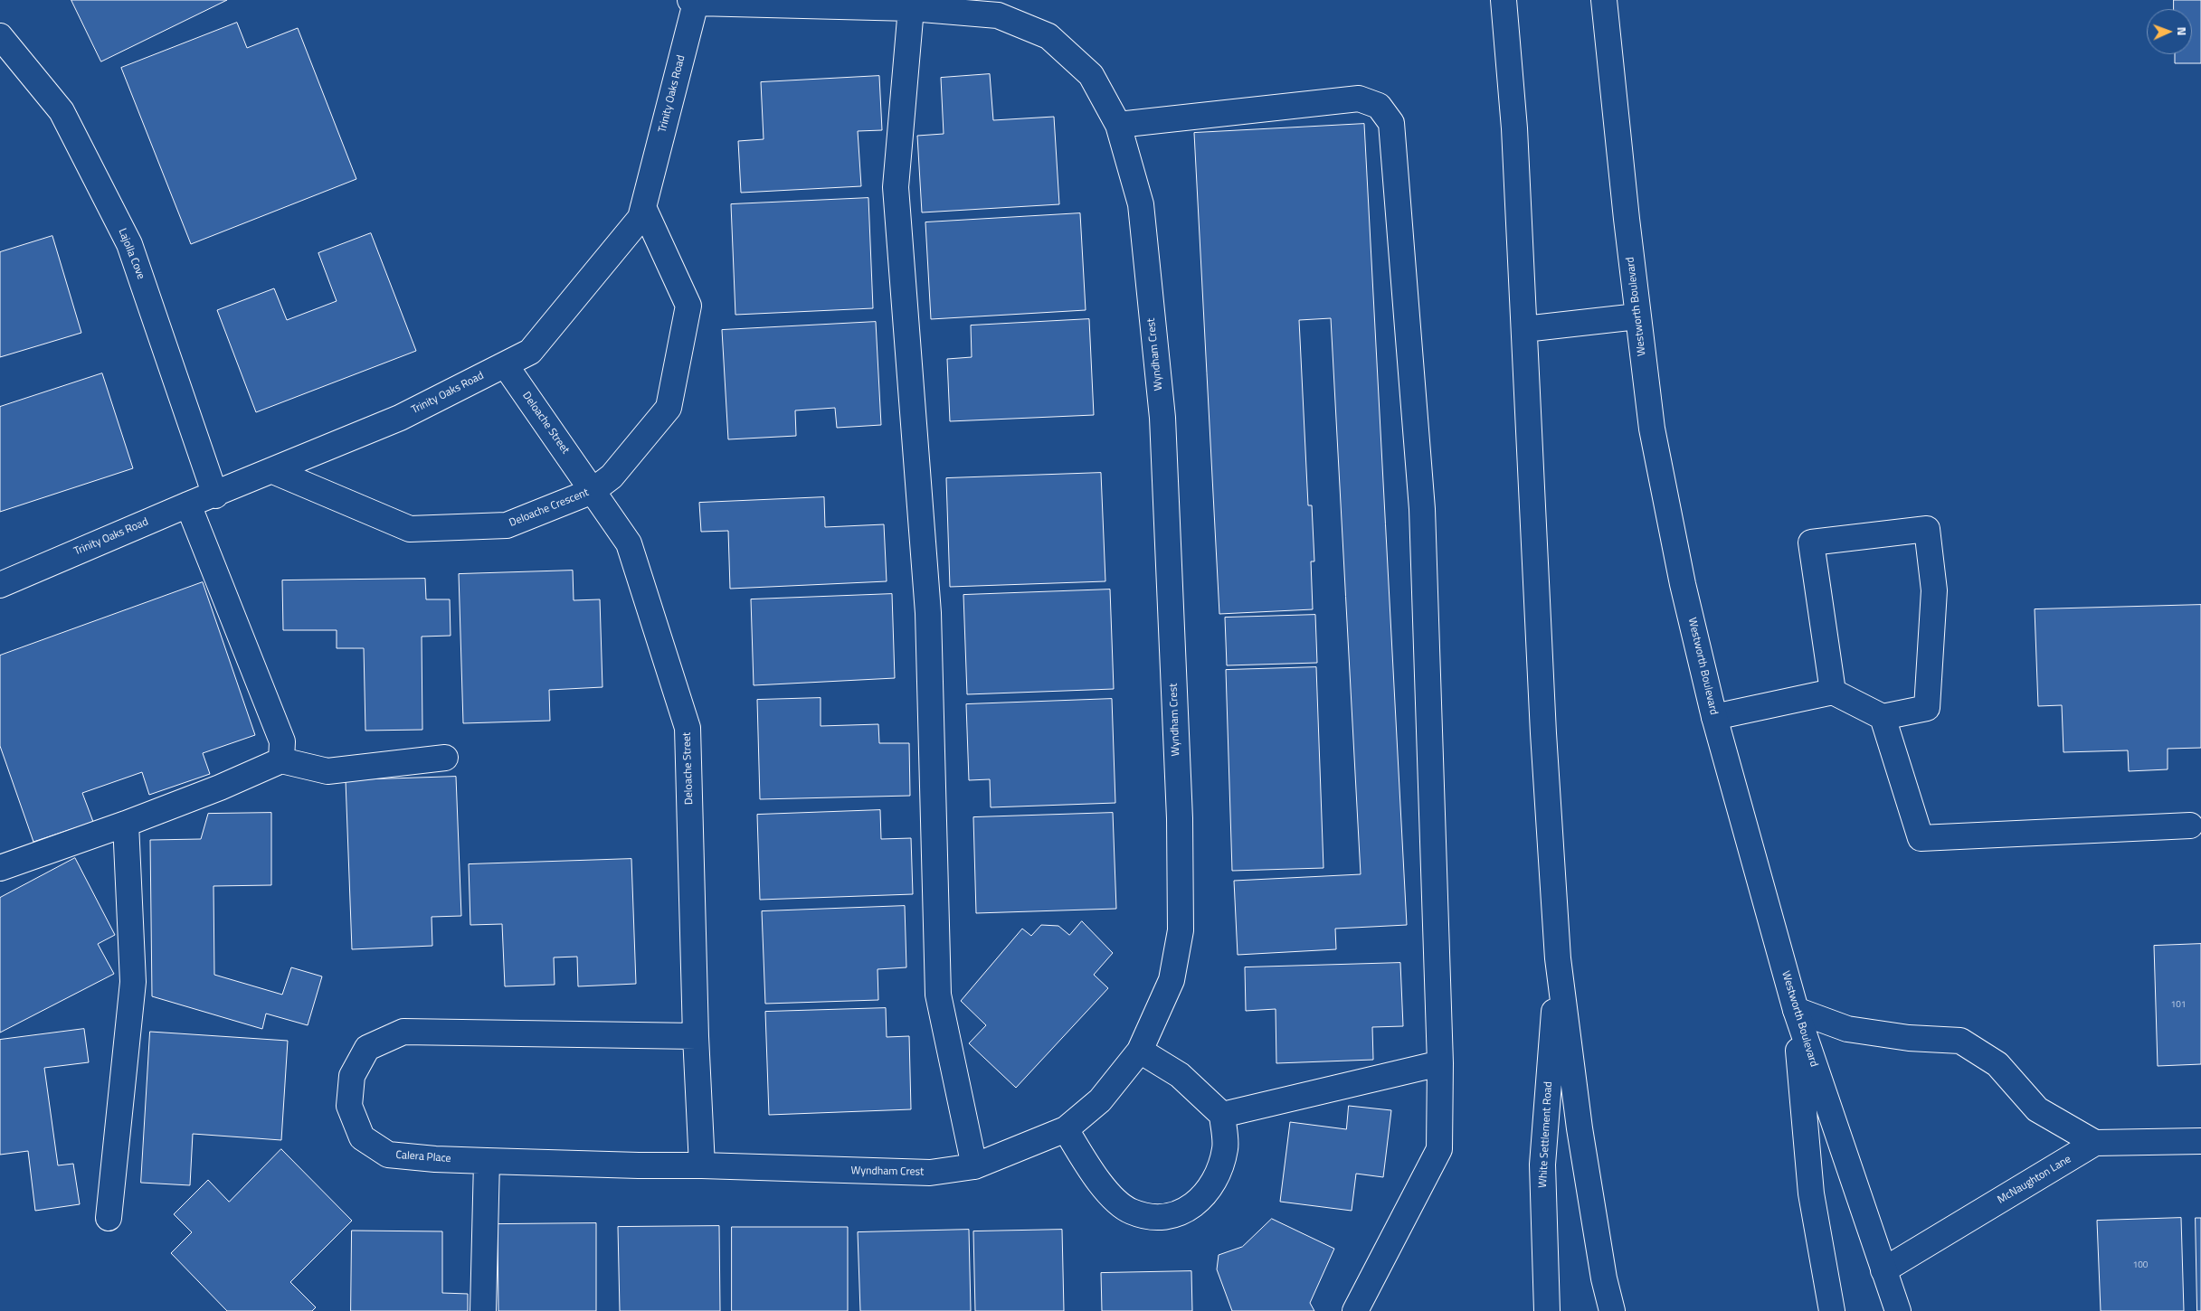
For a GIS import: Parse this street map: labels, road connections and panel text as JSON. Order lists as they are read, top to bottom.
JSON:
{
  "streets": {
    "street": [
      "Trinity Oaks Road",
      "Lajolla Cove",
      "Westworth Boulevard",
      "Wyndham Crest",
      "Deloache Street",
      "Deloache Crescent",
      "White Settlement Road",
      "Calera Place",
      "McNaughton Lane"
    ]
  },
  "crossings": [
    ["Trinity Oaks Road", "Lajolla Cove"],
    ["Trinity Oaks Road", "Wyndham Crest"],
    ["Trinity Oaks Road", "Deloache Street"],
    ["Trinity Oaks Road", "Deloache Crescent"],
    ["Westworth Boulevard", "McNaughton Lane"],
    ["Wyndham Crest", "Deloache Street"],
    ["Wyndham Crest", "Calera Place"],
    ["Deloache Street", "Deloache Crescent"],
    ["Deloache Street", "Calera Place"]
  ],
  "house_numbers": ["101", "100"],
  "north": "right"
}
